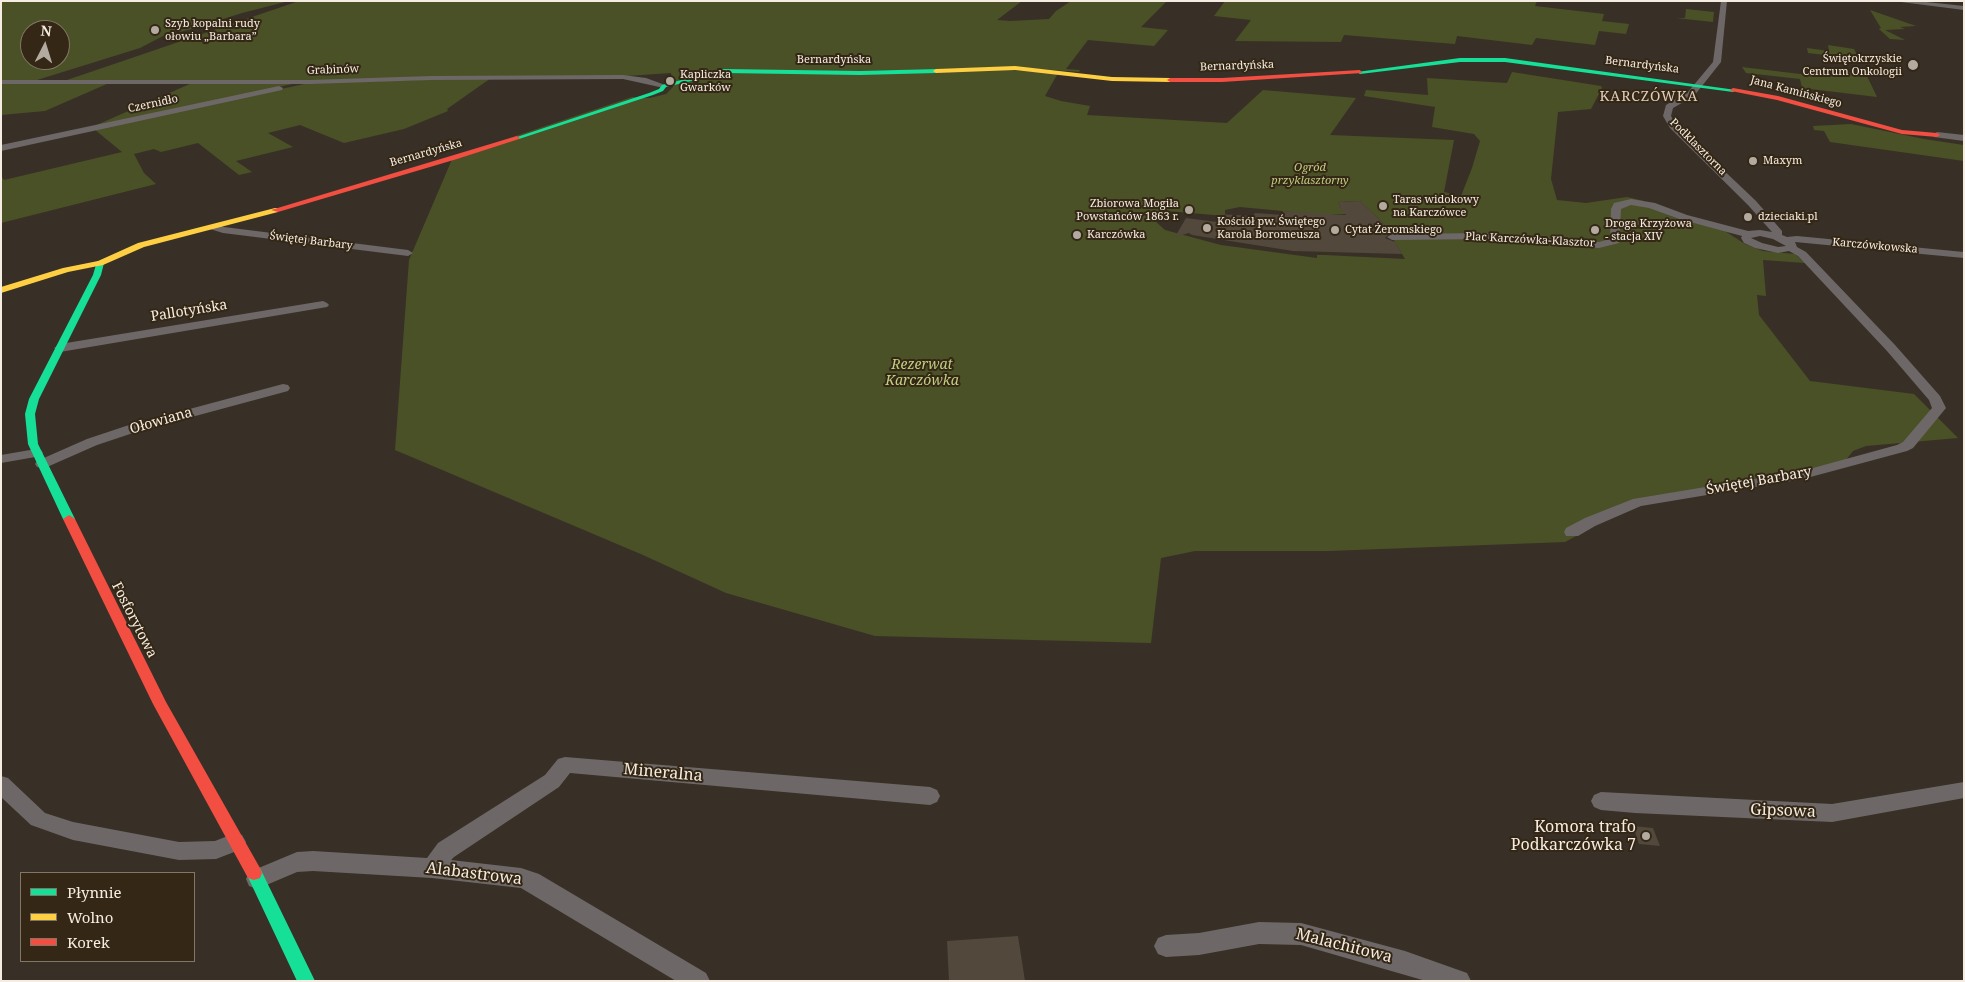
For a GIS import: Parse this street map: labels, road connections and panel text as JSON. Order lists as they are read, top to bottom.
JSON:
{
  "streets": {
    "street": [
      "Bernardyńska",
      "Grabinów",
      "Jana Kamińskiego",
      "Czernidło",
      "Podklasztorna",
      "Plac Karczówka-Klasztor",
      "Świętej Barbary",
      "Karczówkowska",
      "Pallotyńska",
      "Ołowiana",
      "Fosforytowa",
      "Mineralna",
      "Gipsowa",
      "Alabastrowa",
      "Malachitowa"
    ]
  },
  "crossings": [
    ["Bernardyńska", "Grabinów"],
    ["Bernardyńska", "Jana Kamińskiego"],
    ["Bernardyńska", "Podklasztorna"],
    ["Bernardyńska", "Świętej Barbary"],
    ["Bernardyńska", "Fosforytowa"],
    ["Grabinów", "Czernidło"],
    ["Jana Kamińskiego", "Podklasztorna"],
    ["Podklasztorna", "Świętej Barbary"],
    ["Podklasztorna", "Karczówkowska"],
    ["Pallotyńska", "Fosforytowa"],
    ["Ołowiana", "Fosforytowa"],
    ["Fosforytowa", "Alabastrowa"],
    ["Mineralna", "Alabastrowa"]
  ],
  "districts": ["KARCZÓWKA"],
  "parks": ["Ogród przyklasztorny", "Rezerwat Karczówka"],
  "places": [
    "Szyb kopalni rudy ołowiu „Barbara”",
    "Świętokrzyskie Centrum Onkologii",
    "Kapliczka Gwarków",
    "Maxym",
    "Taras widokowy na Karczówce",
    "Zbiorowa Mogiła Powstańców 1863 r.",
    "dzieciaki.pl",
    "Kościół pw. Świętego Karola Boromeusza",
    "Cytat Żeromskiego",
    "Droga Krzyżowa - stacja XIV",
    "Karczówka",
    "Komora trafo Podkarczówka 7"
  ],
  "legend": ["Płynnie", "Wolno", "Korek"],
  "north": "top"
}
